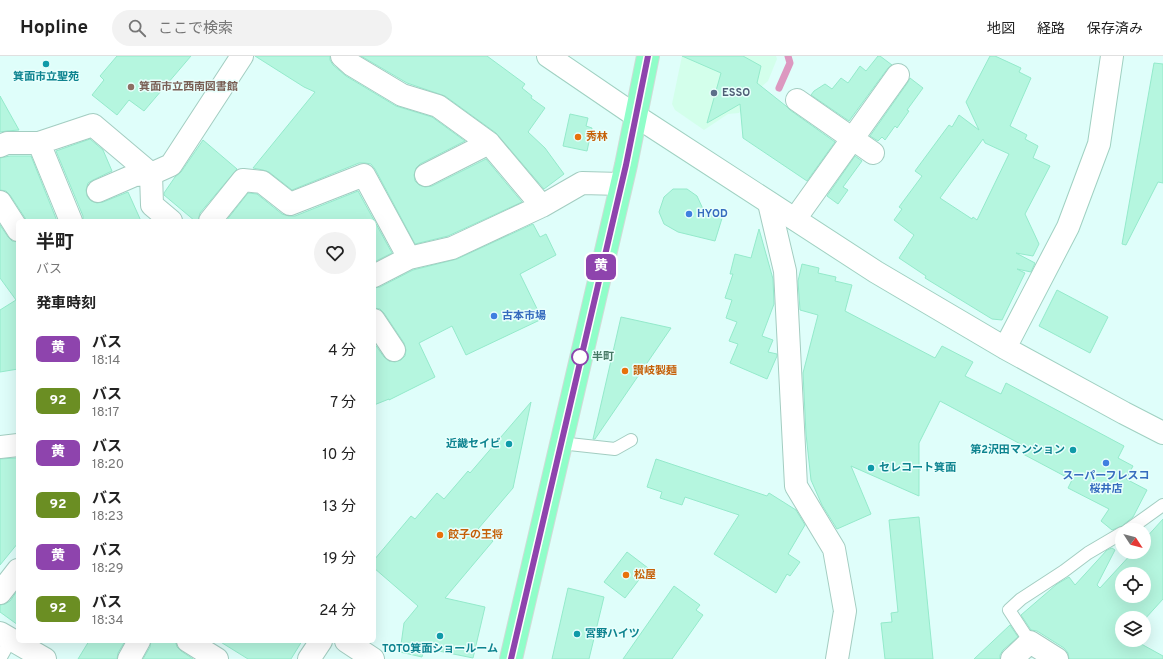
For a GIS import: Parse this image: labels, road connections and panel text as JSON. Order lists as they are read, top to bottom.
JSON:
{
  "places": [
    "箕面市立聖苑",
    "箕面市立西南図書館",
    "ESSO",
    "秀林",
    "HYOD",
    "古本市場",
    "半町",
    "讃岐製麺",
    "近畿セイビ",
    "第2沢田マンション",
    "スーパーフレスコ 桜井店",
    "セレコート箕面",
    "餃子の王将",
    "松屋",
    "宮野ハイツ",
    "TOTO箕面ショールーム"
  ],
  "lines": ["bus line 黄"],
  "north": "bottom right",
  "page": {
    "header": "Hopline",
    "search": "ここで検索",
    "nav": ["地図", "経路", "保存済み"],
    "on_map": "黄",
    "heading": [
      ["半町", "バス"],
      "発車時刻"
    ],
    "list": [
      {
        "mark": "黄",
        "name": "バス",
        "note": "18:14",
        "value": "4 分"
      },
      {
        "mark": "92",
        "name": "バス",
        "note": "18:17",
        "value": "7 分"
      },
      {
        "mark": "黄",
        "name": "バス",
        "note": "18:20",
        "value": "10 分"
      },
      {
        "mark": "92",
        "name": "バス",
        "note": "18:23",
        "value": "13 分"
      },
      {
        "mark": "黄",
        "name": "バス",
        "note": "18:29",
        "value": "19 分"
      },
      {
        "mark": "92",
        "name": "バス",
        "note": "18:34",
        "value": "24 分"
      }
    ]
  }
}
